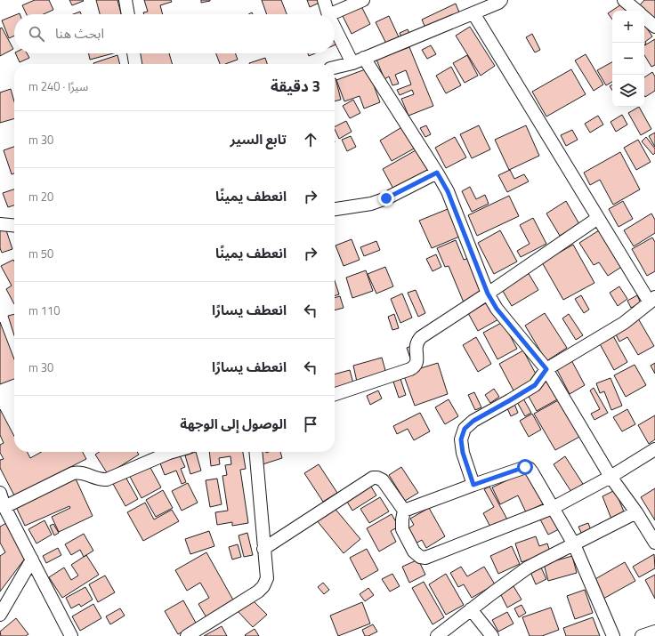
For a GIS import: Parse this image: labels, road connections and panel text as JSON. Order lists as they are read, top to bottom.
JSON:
{
  "page": {
    "map_buttons": ["+", "−"],
    "search": "ابحث هنا",
    "heading": ["3 دقيقة", "سيرًا · 240 m"],
    "list": [
      ["تابع السير", "30 m"],
      ["انعطف يمينًا", "20 m"],
      ["انعطف يمينًا", "50 m"],
      ["انعطف يسارًا", "110 m"],
      ["انعطف يسارًا", "30 m"],
      "الوصول إلى الوجهة"
    ]
  }
}
